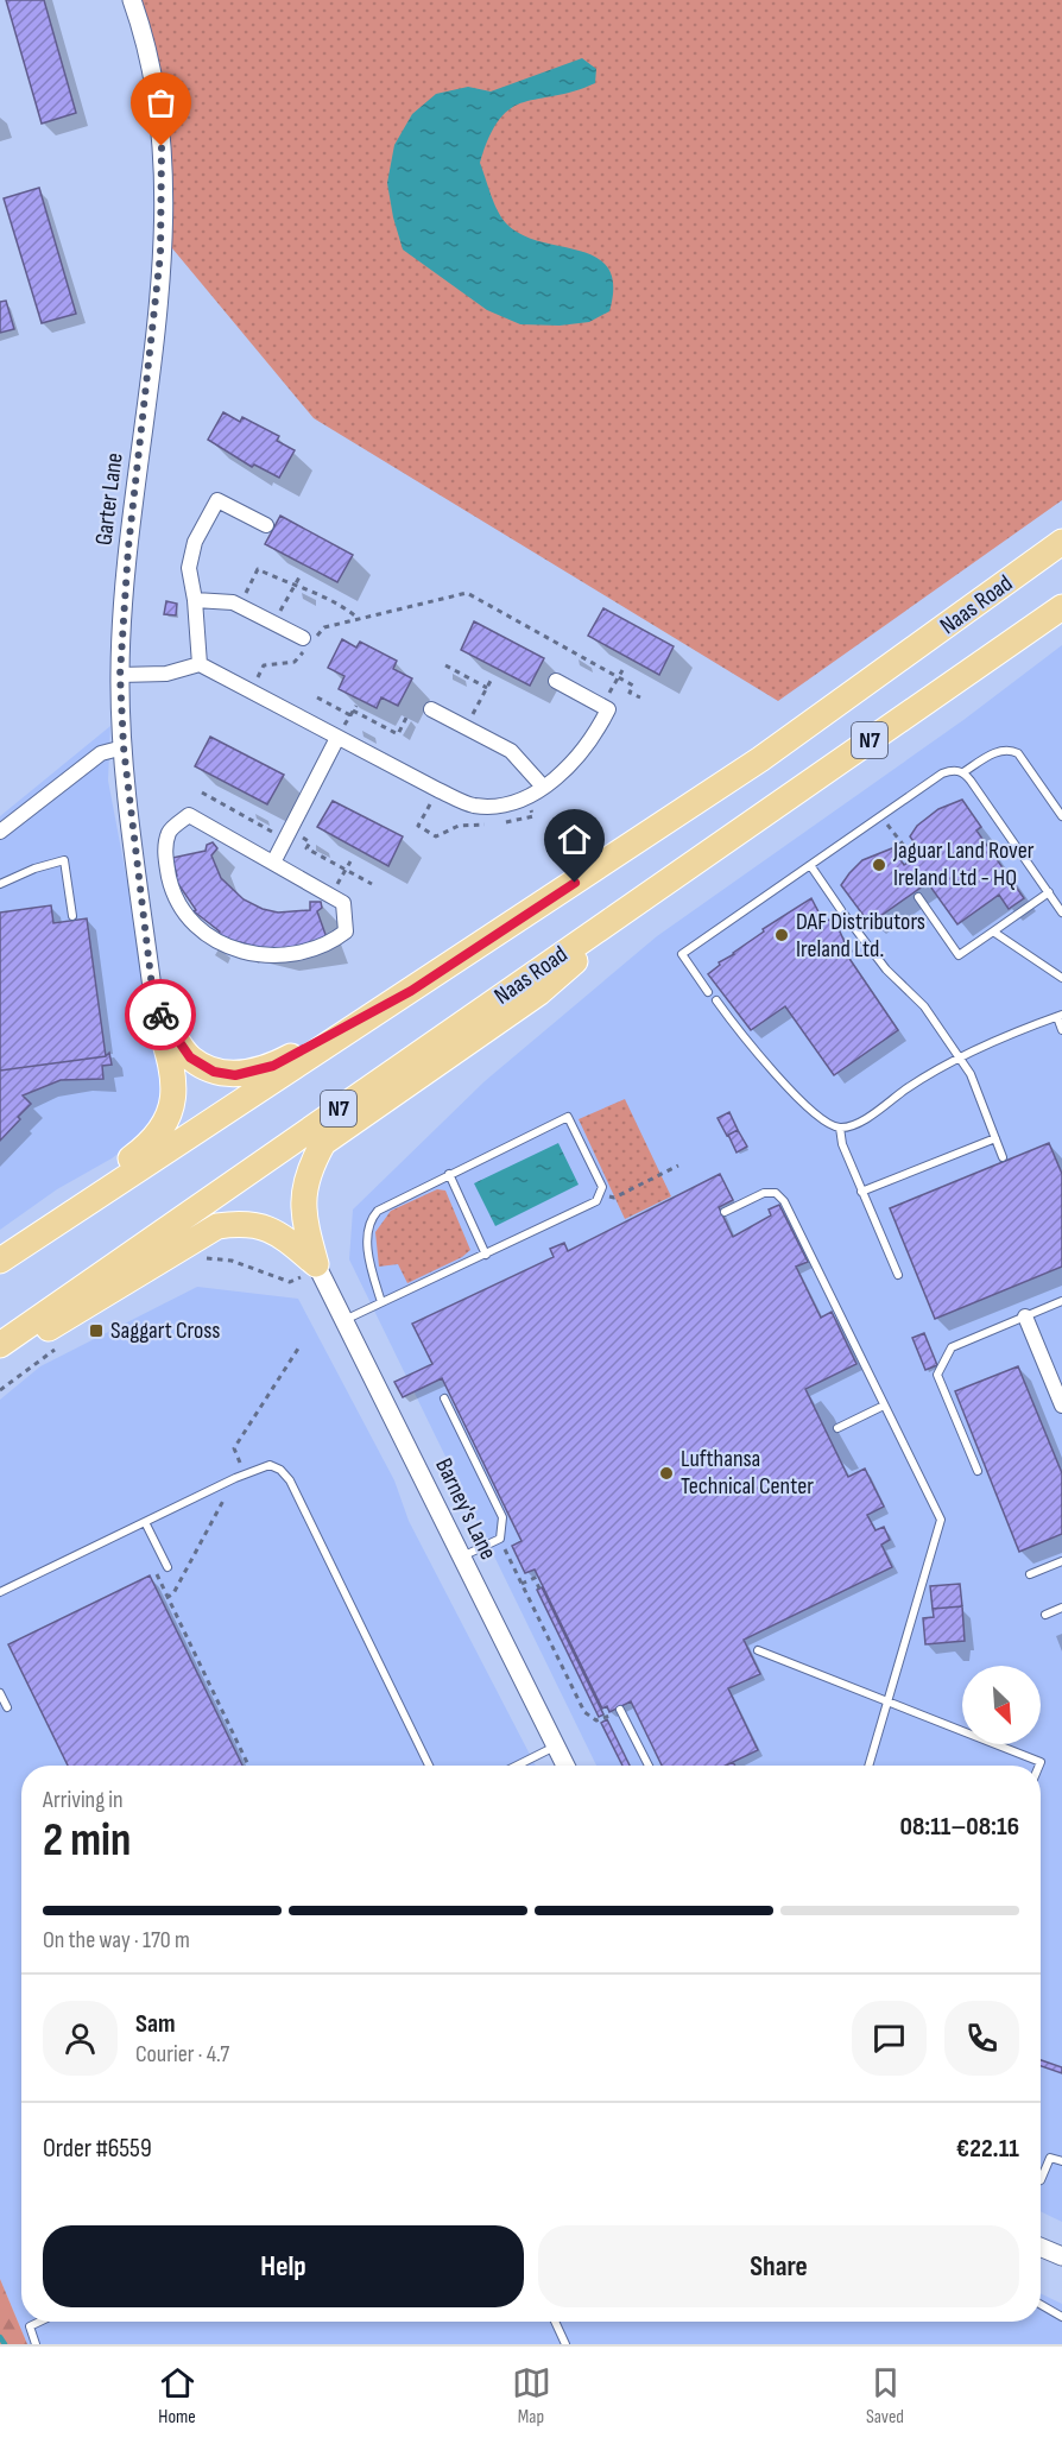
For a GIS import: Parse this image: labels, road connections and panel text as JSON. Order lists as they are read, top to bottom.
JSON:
{
  "streets": {
    "highway": ["Naas Road", "N7"],
    "street": ["Garter Lane", "Barney's Lane"]
  },
  "crossings": [
    ["Garter Lane", "N7"],
    ["Naas Road", "N7"],
    ["N7", "Barney's Lane"]
  ],
  "places": {
    "other": ["Jaguar Land Rover Ireland Ltd - HQ", "DAF Distributors Ireland Ltd.", "Lufthansa Technical Center"],
    "transit": ["Saggart Cross"]
  },
  "north": "bottom right",
  "page": {
    "heading": ["2 min", "Arriving in", "08:11–08:16"],
    "panel": [
      "Sam",
      "Courier · 4.7",
      "Order #6559",
      "€22.11"
    ],
    "bar": "On the way · 170 m",
    "buttons": ["Help", "Share"],
    "tabs": ["Home", "Map", "Saved"]
  }
}
